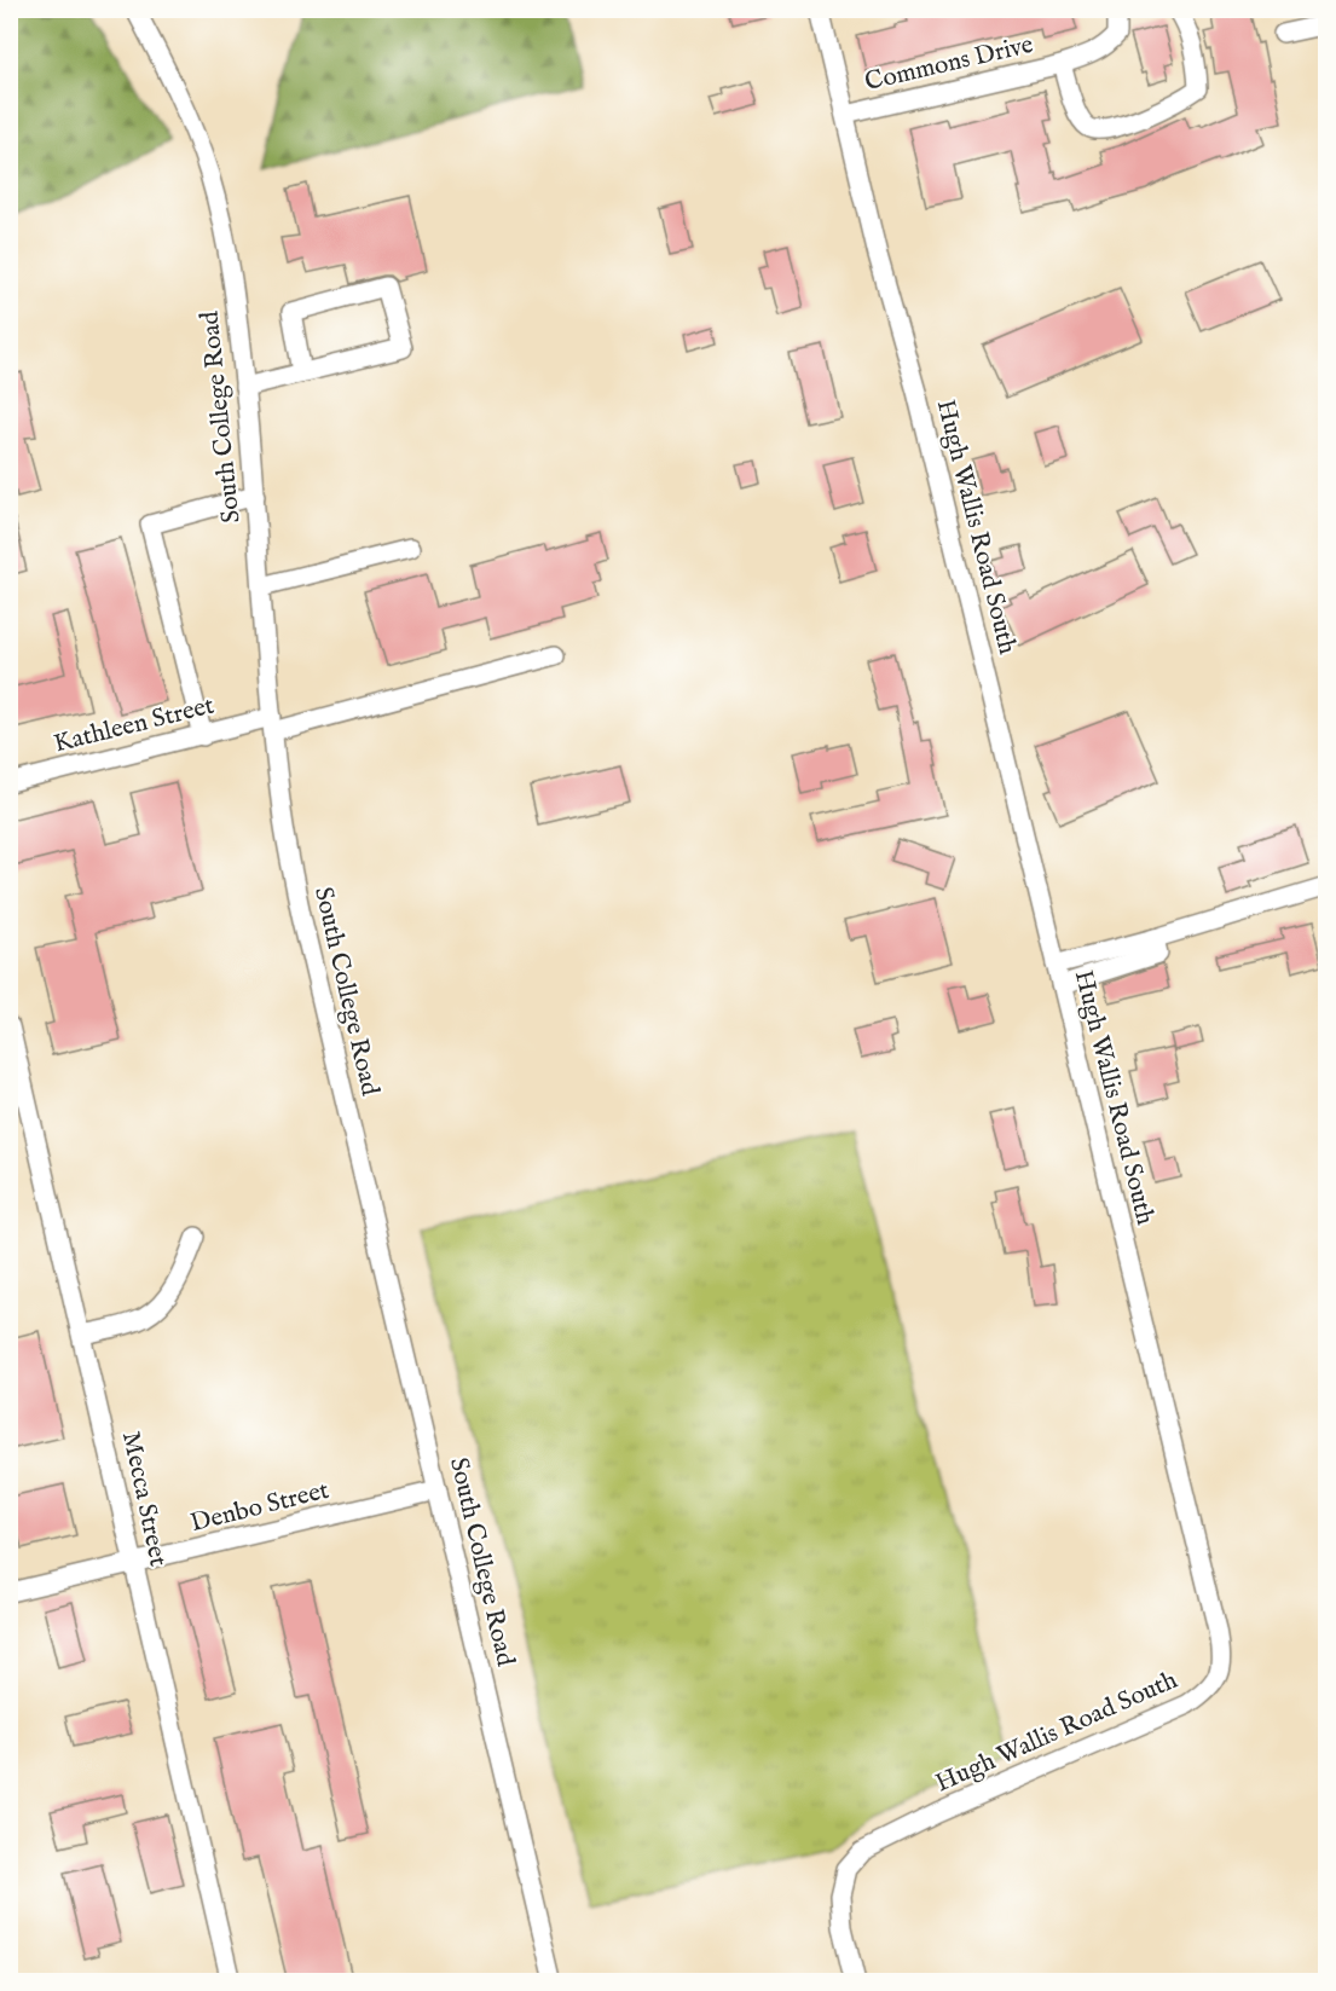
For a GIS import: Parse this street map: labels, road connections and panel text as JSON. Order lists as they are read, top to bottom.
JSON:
{
  "streets": {
    "street": [
      "Commons Drive",
      "South College Road",
      "Hugh Wallis Road South",
      "Kathleen Street",
      "Mecca Street",
      "Denbo Street"
    ]
  },
  "crossings": [
    ["Commons Drive", "Hugh Wallis Road South"],
    ["South College Road", "Kathleen Street"],
    ["South College Road", "Denbo Street"],
    ["Mecca Street", "Denbo Street"]
  ]
}
